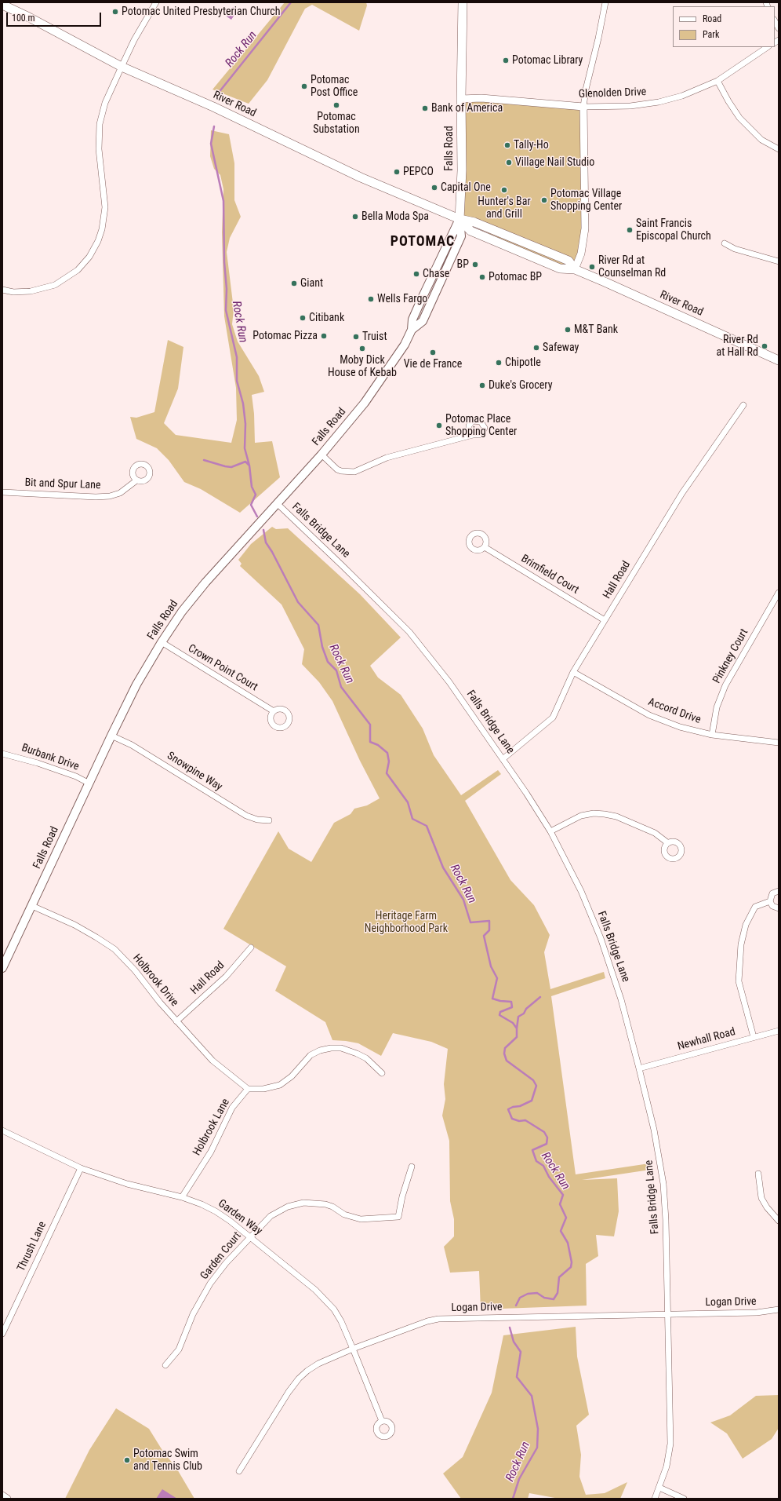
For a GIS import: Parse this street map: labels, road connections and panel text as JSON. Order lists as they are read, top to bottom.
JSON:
{
  "streets": {
    "main road": ["River Road", "Falls Road"],
    "street": [
      "Glenolden Drive",
      "Bit and Spur Lane",
      "Falls Bridge Lane",
      "Brimfield Court",
      "Hall Road",
      "Pinkney Court",
      "Crown Point Court",
      "Accord Drive",
      "Burbank Drive",
      "Snowpine Way",
      "Holbrook Drive",
      "Newhall Road",
      "Holbrook Lane",
      "Garden Way",
      "Thrush Lane",
      "Garden Court",
      "Logan Drive"
    ]
  },
  "crossings": [
    ["Glenolden Drive", "Falls Road"],
    ["River Road", "Falls Road"],
    ["Falls Road", "Falls Bridge Lane"],
    ["Falls Road", "Crown Point Court"],
    ["Falls Road", "Burbank Drive"],
    ["Falls Road", "Snowpine Way"],
    ["Falls Road", "Holbrook Drive"],
    ["Falls Bridge Lane", "Hall Road"],
    ["Falls Bridge Lane", "Newhall Road"],
    ["Falls Bridge Lane", "Logan Drive"],
    ["Brimfield Court", "Hall Road"],
    ["Hall Road", "Accord Drive"],
    ["Hall Road", "Holbrook Drive"],
    ["Pinkney Court", "Accord Drive"],
    ["Holbrook Drive", "Holbrook Lane"],
    ["Holbrook Lane", "Garden Way"],
    ["Garden Way", "Thrush Lane"],
    ["Garden Way", "Garden Court"],
    ["Garden Way", "Logan Drive"]
  ],
  "districts": ["POTOMAC"],
  "water": ["Rock Run"],
  "parks": ["Heritage Farm Neighborhood Park"],
  "places": [
    "Potomac United Presbyterian Church",
    "Potomac Library",
    "Potomac Post Office",
    "Potomac Substation",
    "Bank of America",
    "Tally-Ho",
    "Village Nail Studio",
    "PEPCO",
    "Capital One",
    "Hunter's Bar and Grill",
    "Potomac Village Shopping Center",
    "Bella Moda Spa",
    "Saint Francis Episcopal Church",
    "BP",
    "River Rd at Counselman Rd",
    "Chase",
    "Potomac BP",
    "Giant",
    "Wells Fargo",
    "Citibank",
    "M&T Bank",
    "Potomac Pizza",
    "Truist",
    "River Rd at Hall Rd",
    "Safeway",
    "Moby Dick House of Kebab",
    "Vie de France",
    "Chipotle",
    "Duke's Grocery",
    "Potomac Place Shopping Center",
    "Potomac Swim and Tennis Club"
  ],
  "legend": ["Road", "Park"],
  "scale_bar": "100 m"
}
